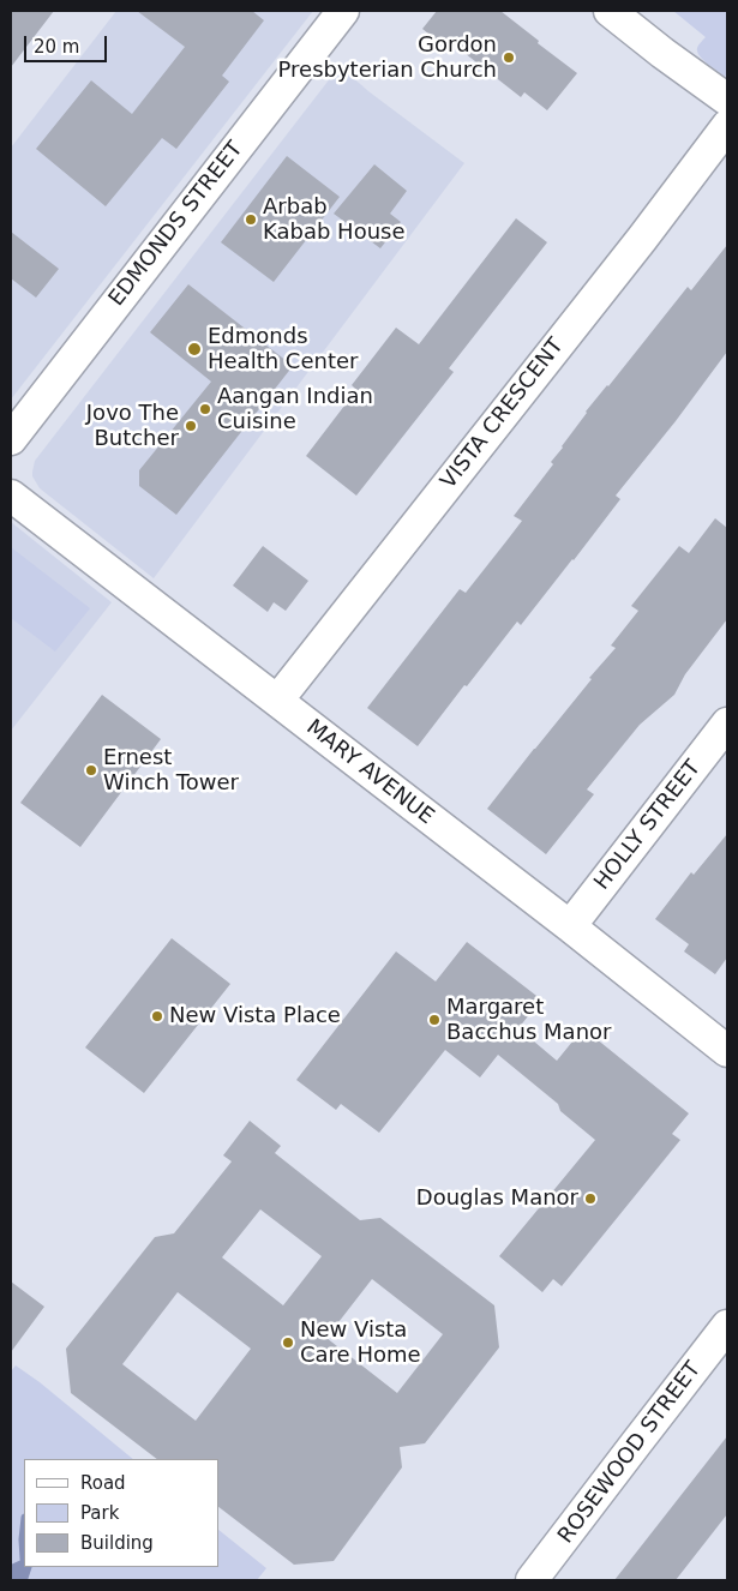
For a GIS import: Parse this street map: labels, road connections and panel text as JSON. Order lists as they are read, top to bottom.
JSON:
{
  "streets": {
    "street": [
      "EDMONDS STREET",
      "VISTA CRESCENT",
      "MARY AVENUE",
      "HOLLY STREET",
      "ROSEWOOD STREET"
    ]
  },
  "crossings": [
    ["VISTA CRESCENT", "MARY AVENUE"],
    ["MARY AVENUE", "HOLLY STREET"]
  ],
  "places": [
    "Gordon Presbyterian Church",
    "Arbab Kabab House",
    "Edmonds Health Center",
    "Aangan Indian Cuisine",
    "Jovo The Butcher",
    "Ernest Winch Tower",
    "New Vista Place",
    "Margaret Bacchus Manor",
    "Douglas Manor",
    "New Vista Care Home"
  ],
  "legend": ["Road", "Park", "Building"],
  "scale_bar": "20 m"
}
